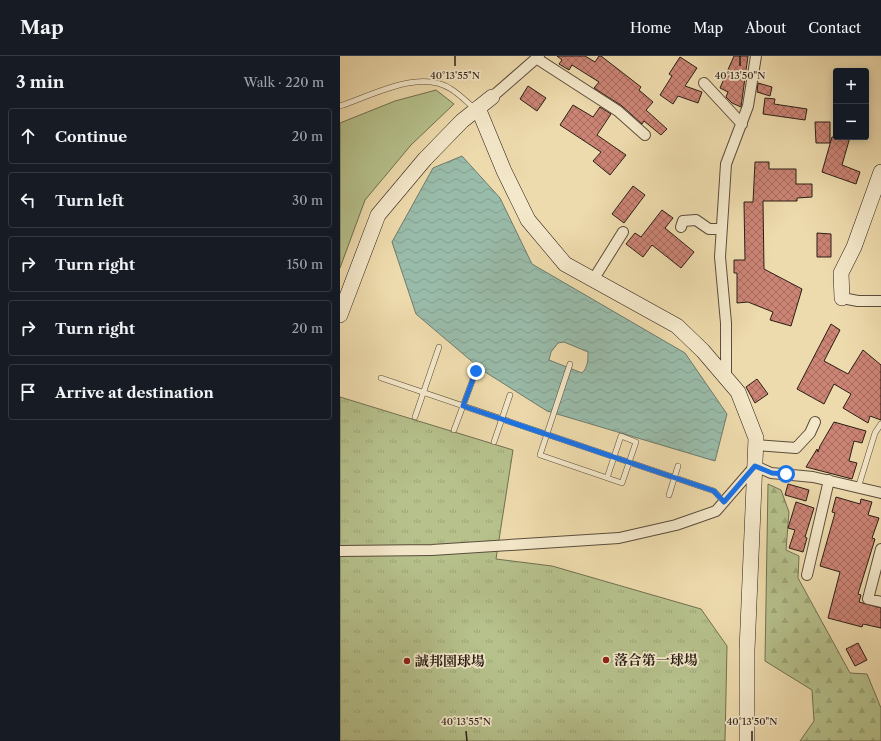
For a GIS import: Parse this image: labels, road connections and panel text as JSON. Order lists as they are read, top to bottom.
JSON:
{
  "places": ["落合第一球場", "誠邦園球場"],
  "page": {
    "header": "Map",
    "nav": [
      "Home",
      "Map",
      "About",
      "Contact"
    ],
    "heading": ["3 min", "Walk · 220 m"],
    "map_buttons": ["+", "−"],
    "list": [
      ["Continue", "20 m"],
      ["Turn left", "30 m"],
      ["Turn right", "150 m"],
      ["Turn right", "20 m"],
      "Arrive at destination"
    ]
  },
  "coordinates": ["40°13'55\"N", "40°13'50\"N"]
}
